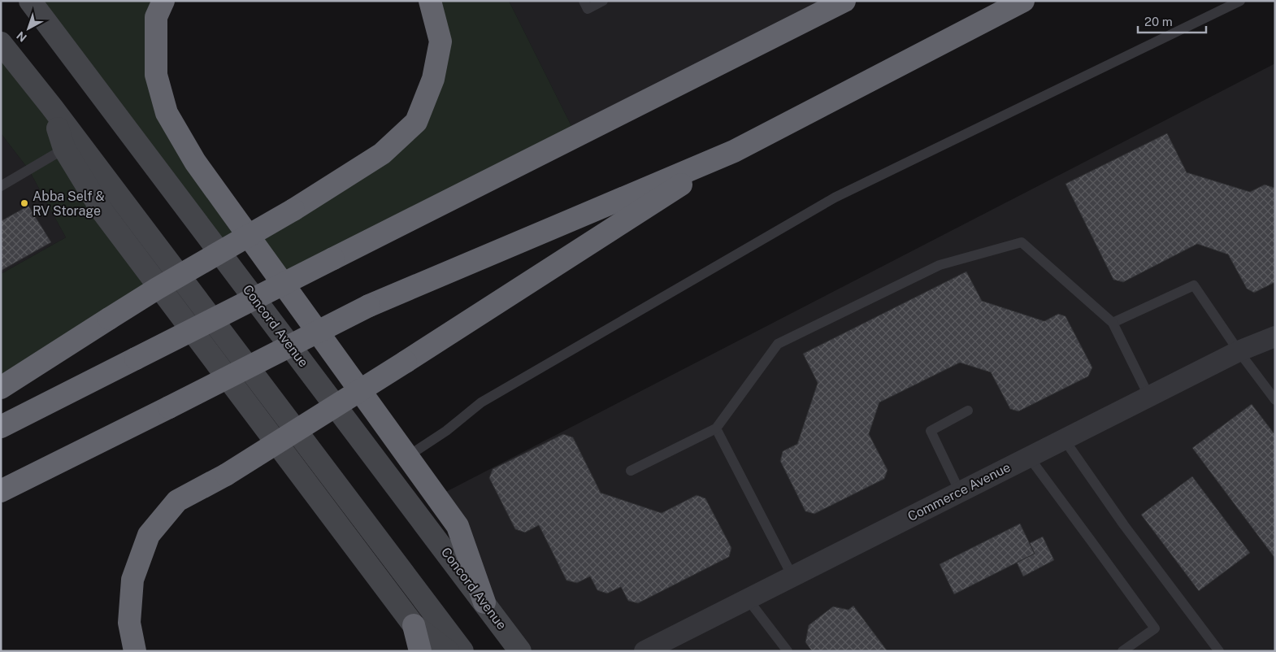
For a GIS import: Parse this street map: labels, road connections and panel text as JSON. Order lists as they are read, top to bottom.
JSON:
{
  "streets": {
    "main road": ["Concord Avenue"],
    "street": ["Commerce Avenue"]
  },
  "places": ["Abba Self & RV Storage"],
  "scale_bar": "20 m",
  "north": "bottom left"
}
